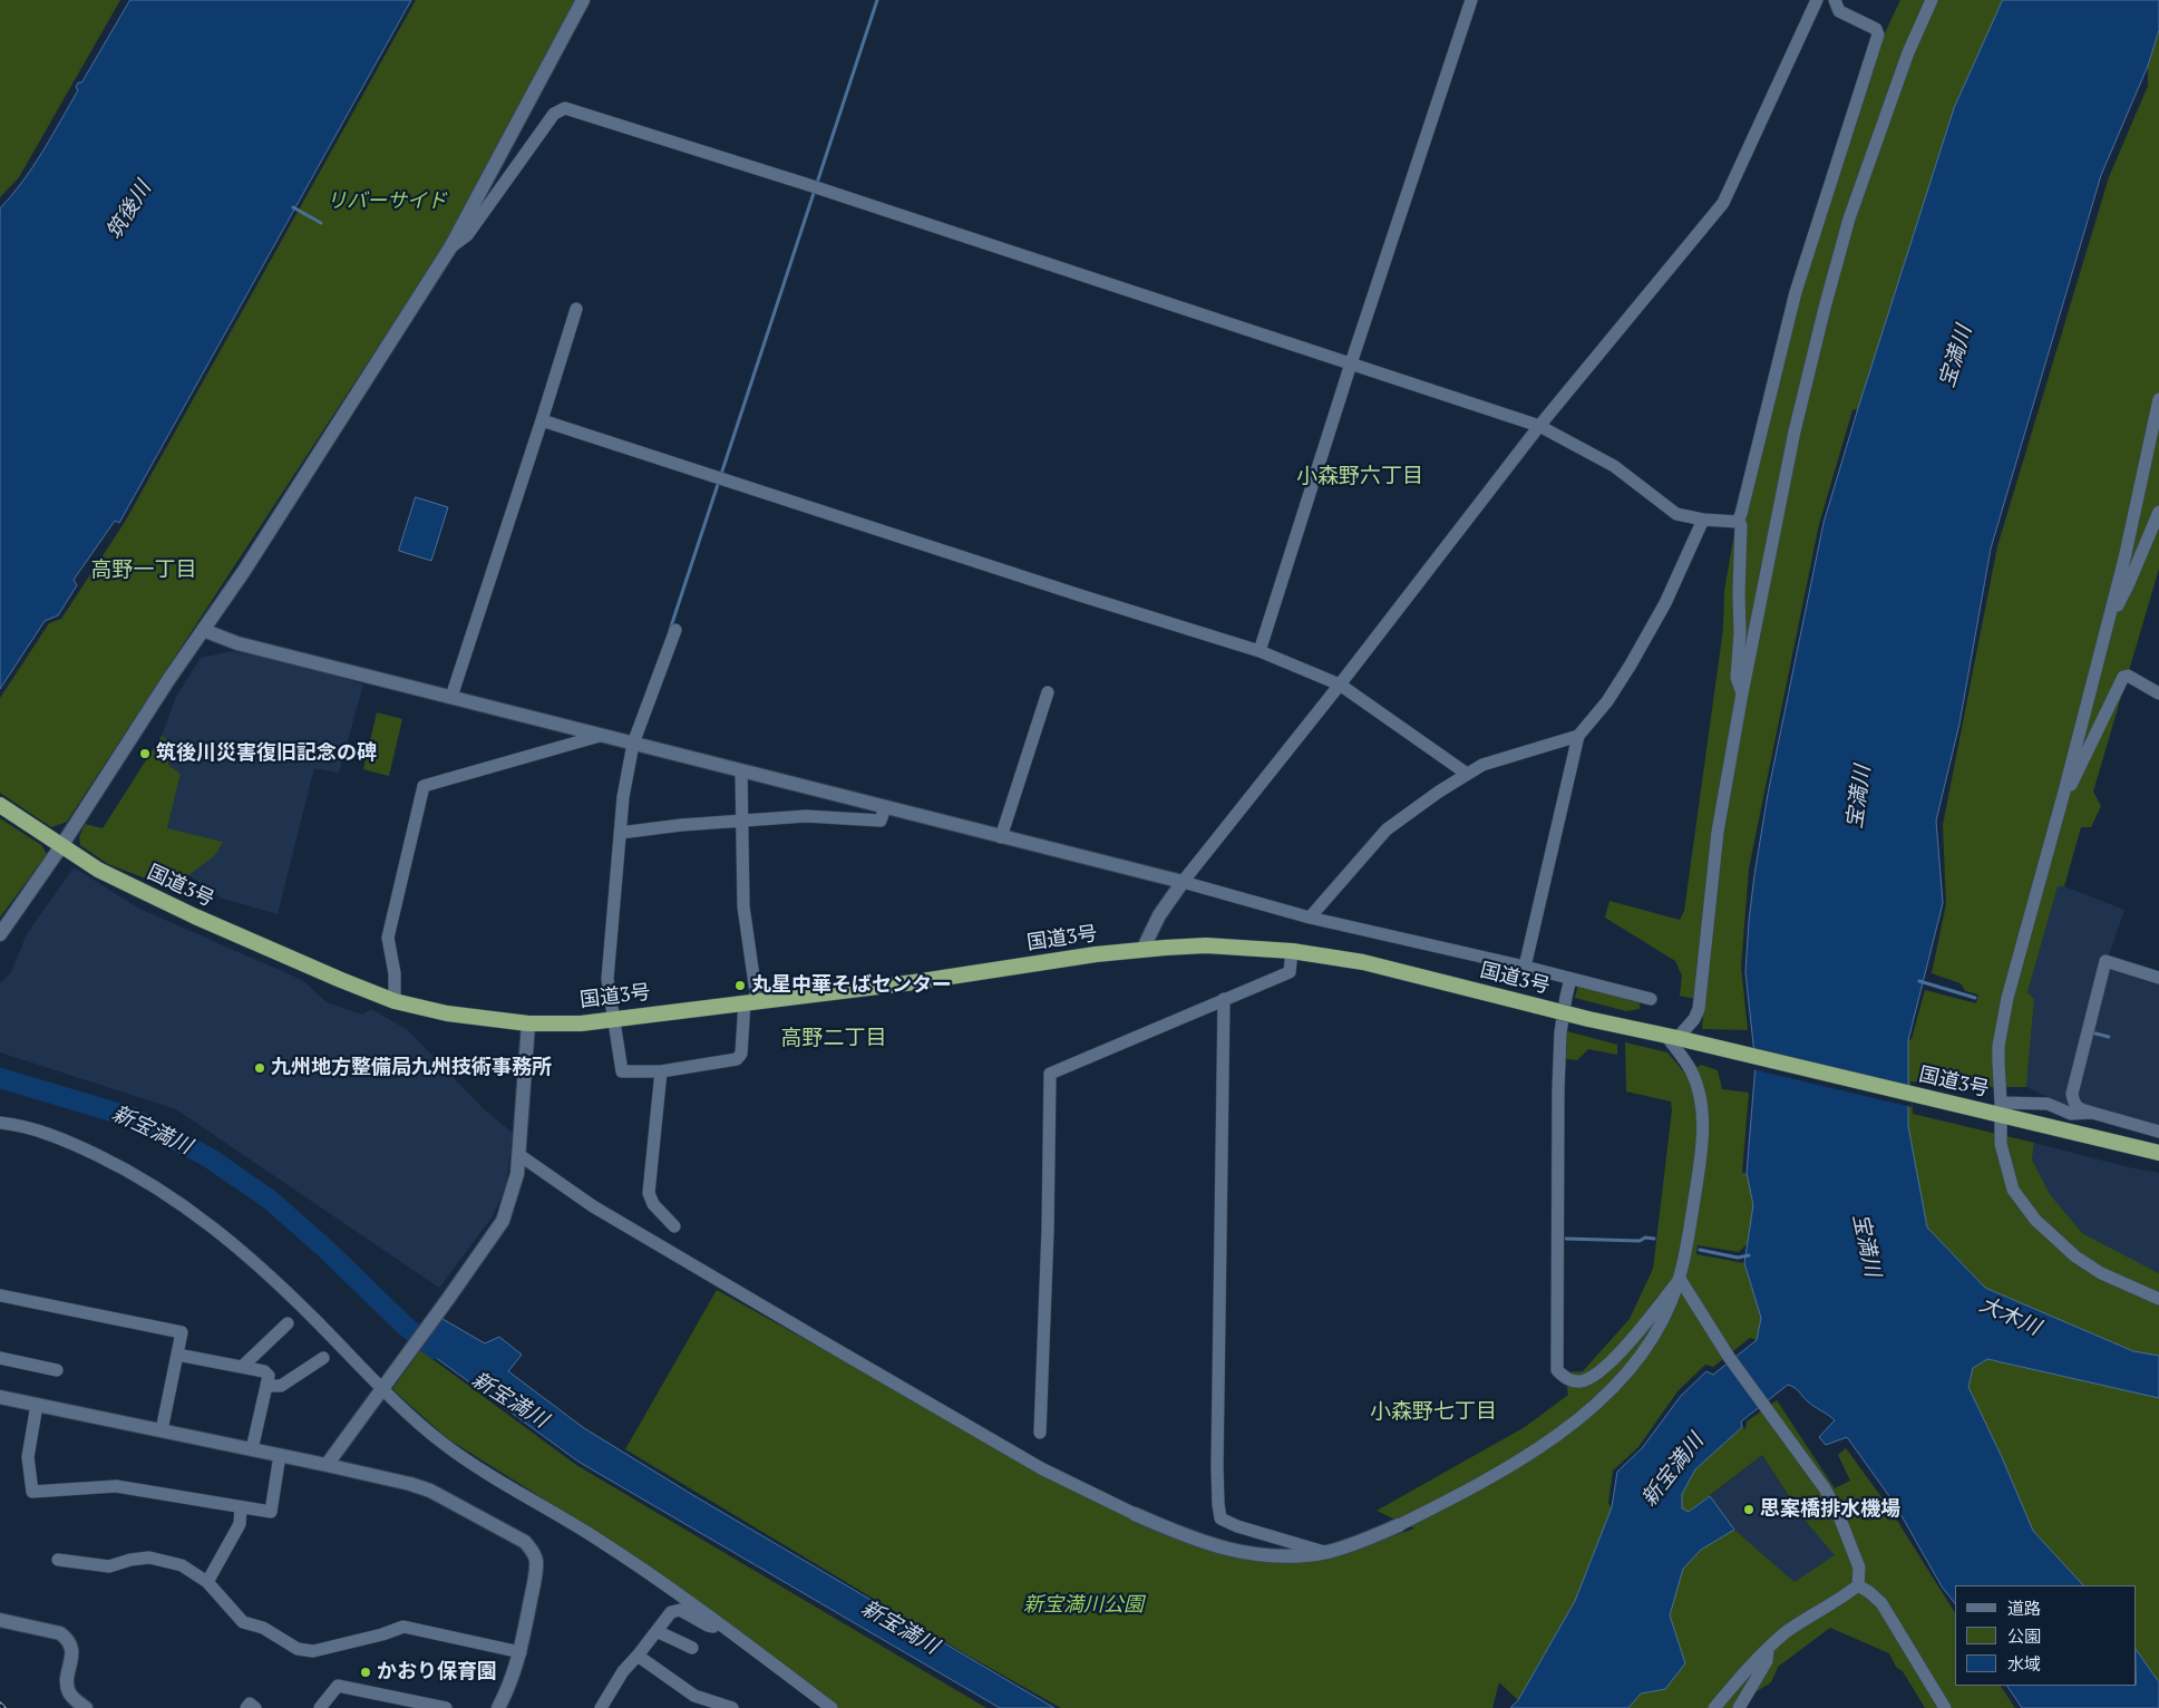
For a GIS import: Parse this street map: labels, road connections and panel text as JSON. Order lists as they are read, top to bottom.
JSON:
{
  "streets": {
    "highway": ["国道3号"]
  },
  "districts": [
    "小森野六丁目",
    "高野一丁目",
    "高野二丁目",
    "小森野七丁目"
  ],
  "water": [
    "筑後川",
    "宝満川",
    "新宝満川",
    "大木川"
  ],
  "parks": ["リバーサイド", "新宝満川公園"],
  "places": [
    "筑後川災害復旧記念の碑",
    "丸星中華そばセンター",
    "九州地方整備局九州技術事務所",
    "思案橋排水機場",
    "かおり保育園"
  ],
  "legend": ["道路", "公園", "水域"]
}
